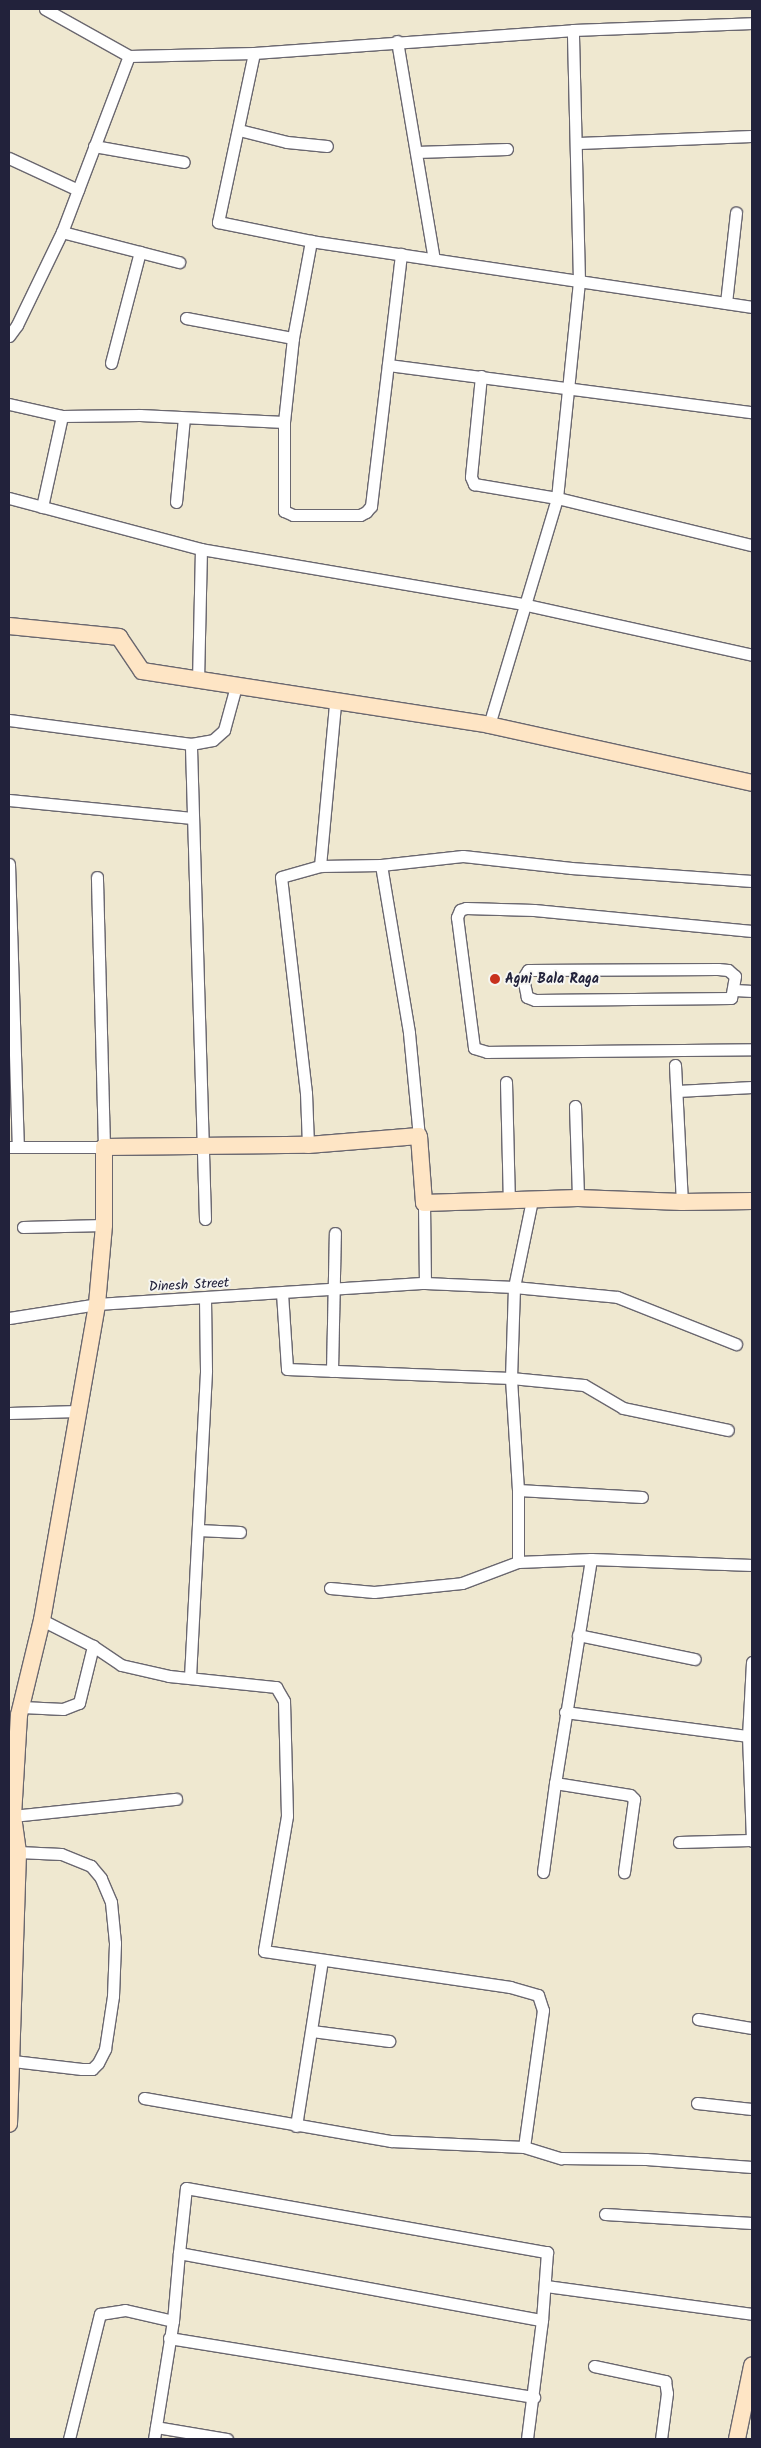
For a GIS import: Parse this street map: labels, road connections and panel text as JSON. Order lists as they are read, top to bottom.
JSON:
{
  "streets": {
    "street": ["Dinesh Street"]
  },
  "places": ["Agni Bala Raga"]
}
